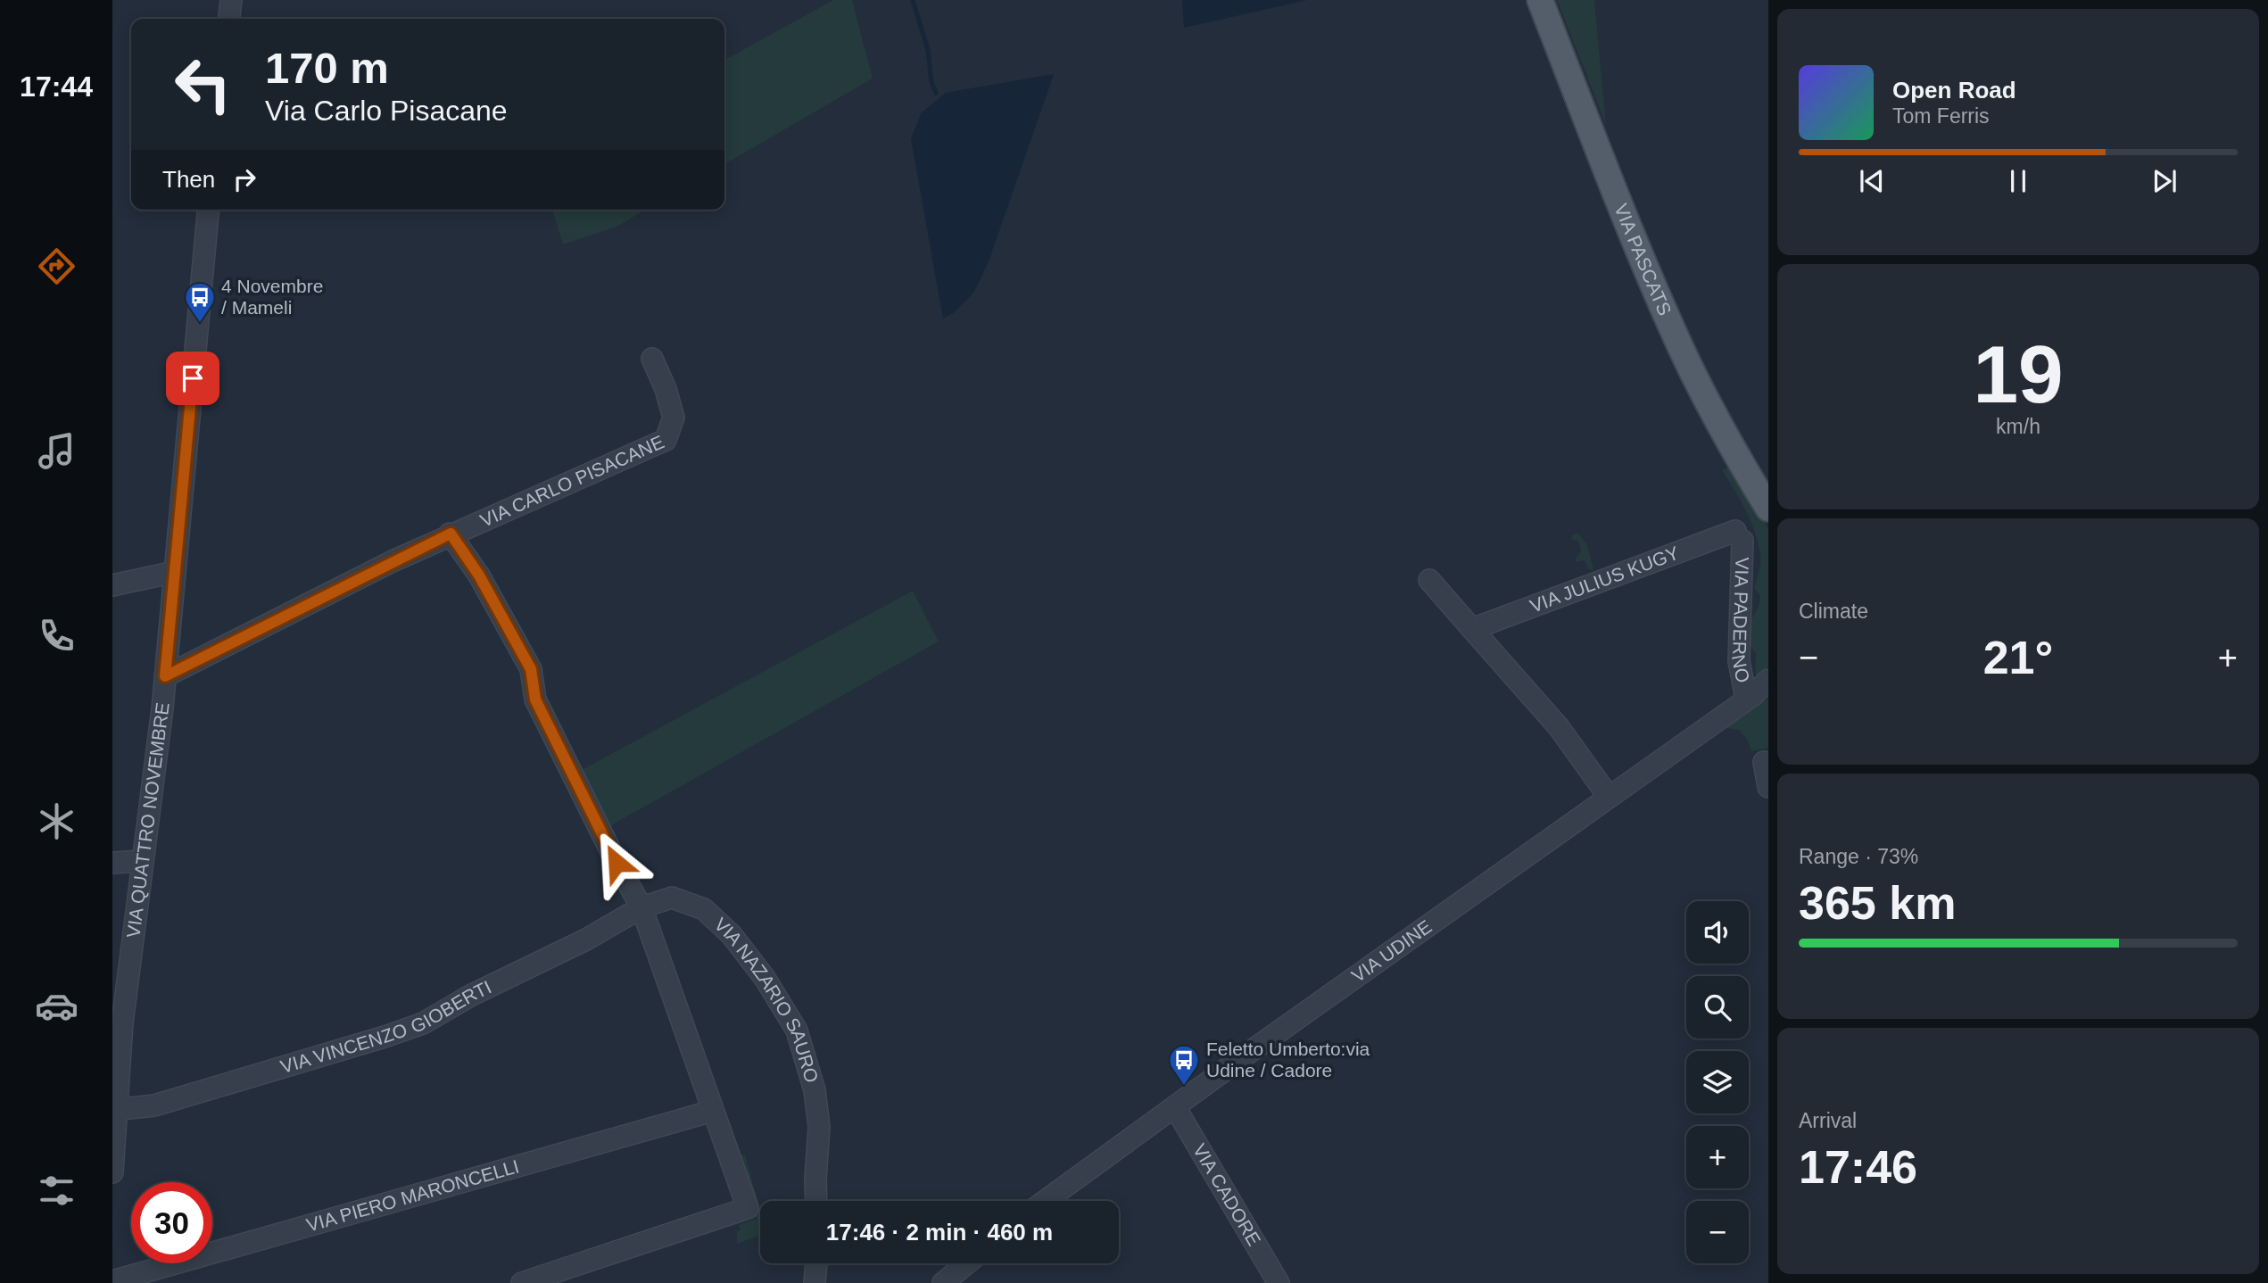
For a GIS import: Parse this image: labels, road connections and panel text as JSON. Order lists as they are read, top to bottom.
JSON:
{
  "streets": {
    "main road": ["VIA PASCATS"],
    "street": [
      "VIA CARLO PISACANE",
      "VIA JULIUS KUGY",
      "VIA PADERNO",
      "VIA QUATTRO NOVEMBRE",
      "VIA UDINE",
      "VIA NAZARIO SAURO",
      "VIA VINCENZO GIOBERTI",
      "VIA CADORE",
      "VIA PIERO MARONCELLI"
    ]
  },
  "crossings": [
    ["VIA CARLO PISACANE", "VIA QUATTRO NOVEMBRE"],
    ["VIA JULIUS KUGY", "VIA PADERNO"],
    ["VIA PADERNO", "VIA UDINE"],
    ["VIA QUATTRO NOVEMBRE", "VIA VINCENZO GIOBERTI"],
    ["VIA UDINE", "VIA CADORE"],
    ["VIA NAZARIO SAURO", "VIA VINCENZO GIOBERTI"]
  ],
  "places": {
    "bus stop": ["4 Novembre / Mameli", "Feletto Umberto:via Udine / Cadore"]
  },
  "page": {
    "tabs": "17:44",
    "turn": ["170 m", "Via Carlo Pisacane"],
    "song": ["Open Road", "Tom Ferris"],
    "then": "Then",
    "tile": [
      ["19", "km/h"],
      "Climate",
      ["Range · 73%", "365 km"],
      ["Arrival", "17:46"]
    ],
    "heat": ["−", "21°", "+"],
    "map_buttons": ["+", "−"],
    "limit": "30",
    "trip": "17:46 · 2 min · 460 m"
  }
}
